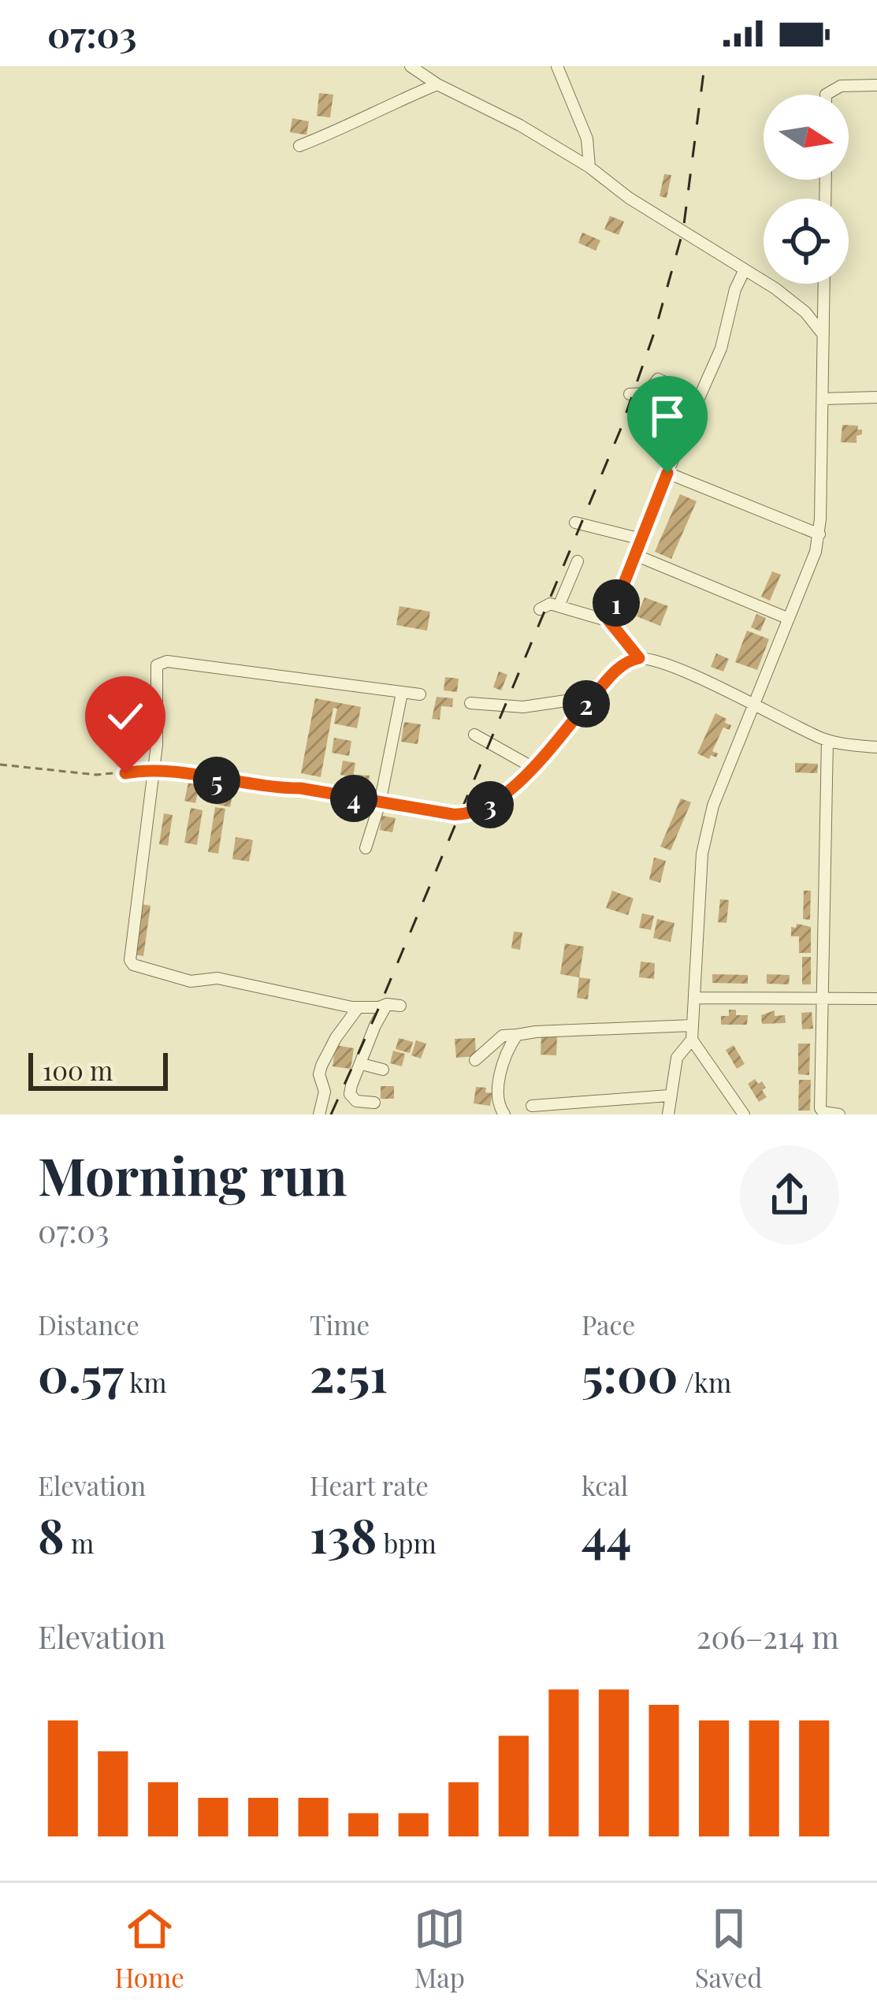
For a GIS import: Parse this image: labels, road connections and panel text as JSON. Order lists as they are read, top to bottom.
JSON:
{
  "scale_bar": "100 m",
  "north": "right",
  "page": {
    "status": "07:03",
    "pins": [
      "1",
      "2",
      "5",
      "4",
      "3"
    ],
    "scale": "100 m",
    "heading": ["Morning run", "07:03"],
    "stats": [
      ["Distance", "0.57 km"],
      ["Time", "2:51"],
      ["Pace", "5:00 /km"],
      ["Elevation", "8 m"],
      ["Heart rate", "138 bpm"],
      ["kcal", "44"]
    ],
    "chart": ["Elevation", "206–214 m"],
    "tabs": ["Home", "Map", "Saved"]
  }
}
